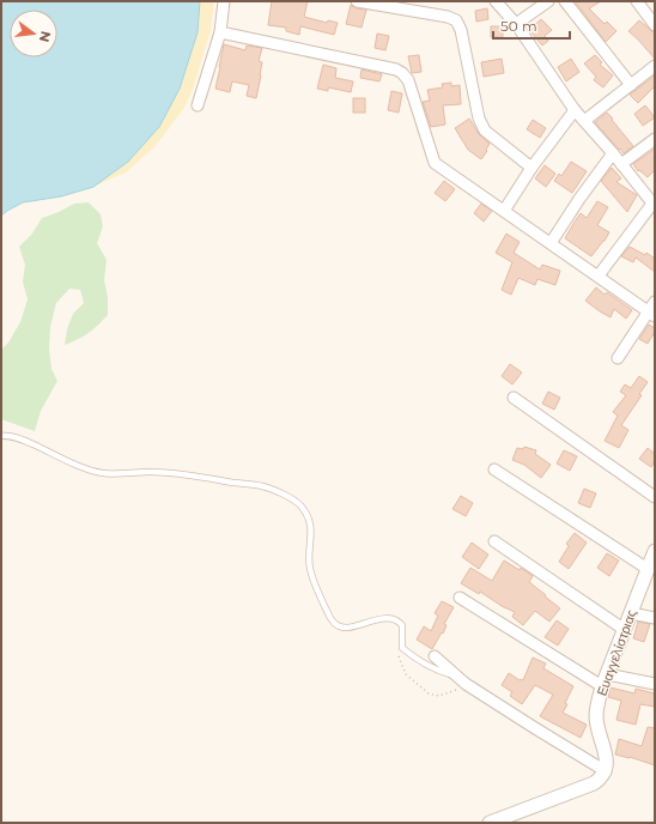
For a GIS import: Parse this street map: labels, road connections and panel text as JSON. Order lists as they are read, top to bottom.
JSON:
{
  "streets": {
    "street": ["Ευαγγελίστριας"]
  },
  "scale_bar": "50 m",
  "north": "right"
}
